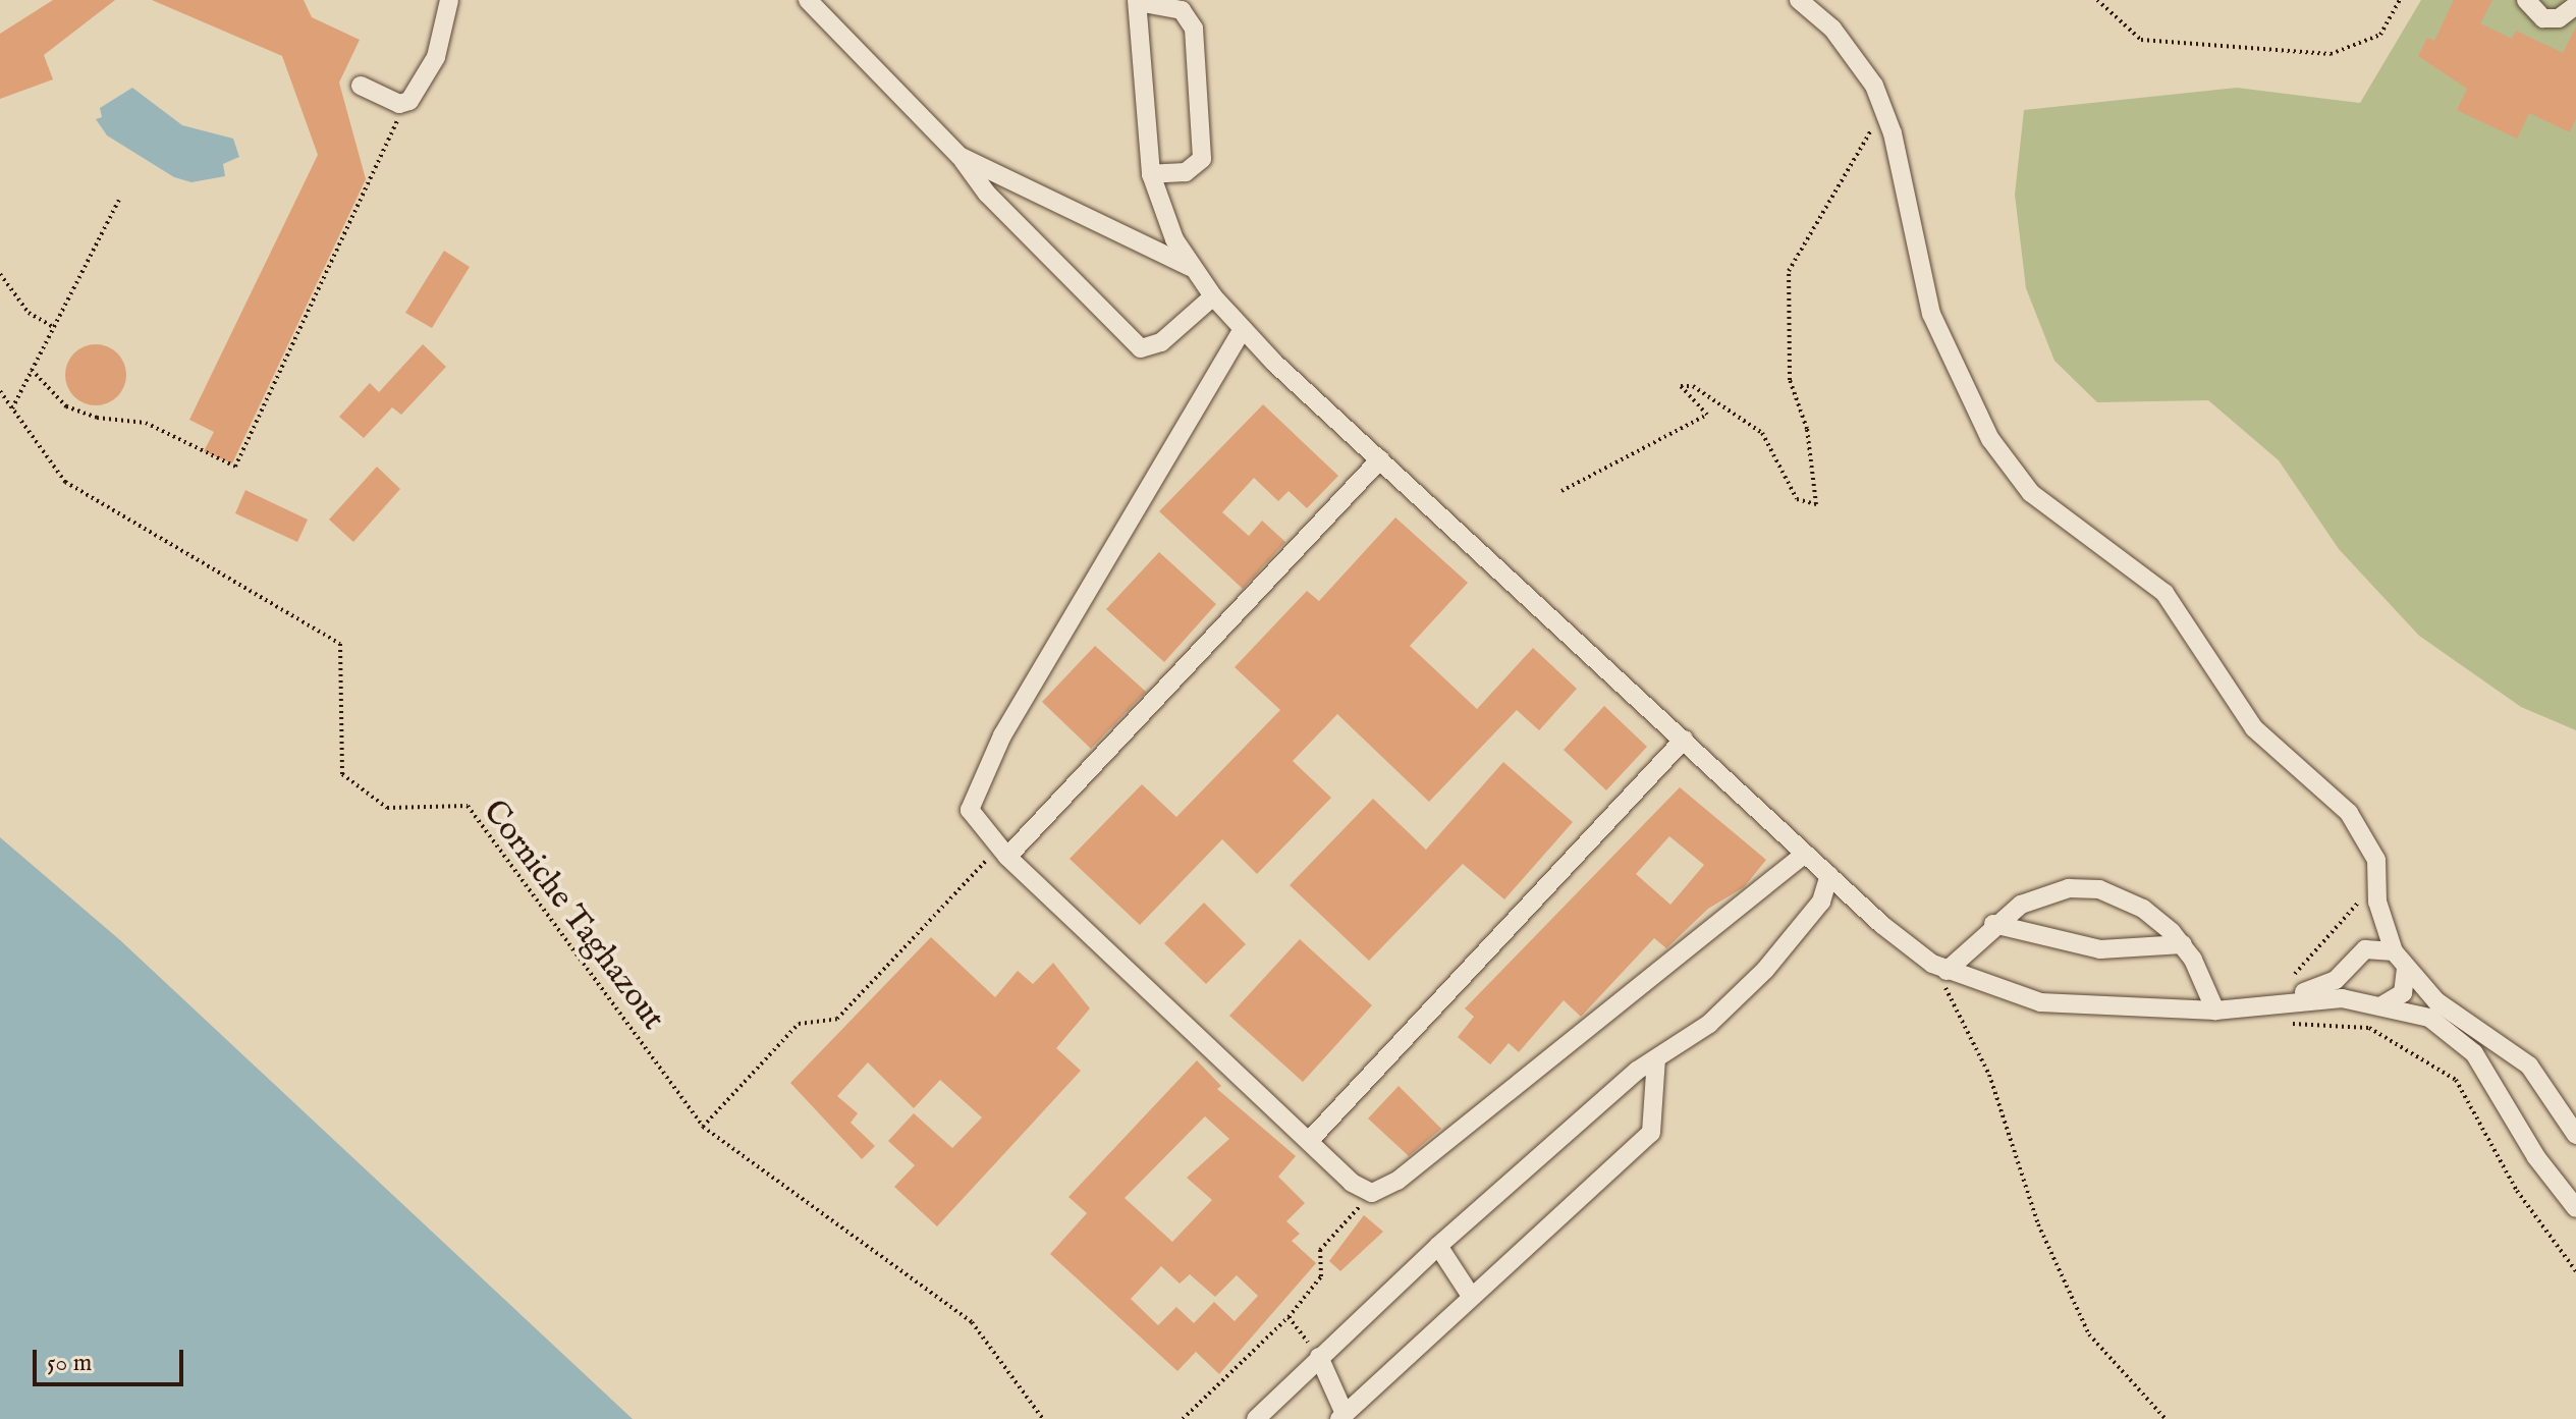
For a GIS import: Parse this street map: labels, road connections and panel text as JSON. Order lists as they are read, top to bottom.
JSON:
{
  "streets": {
    "path": ["Corniche Taghazout"]
  },
  "scale_bar": "50 m"
}
